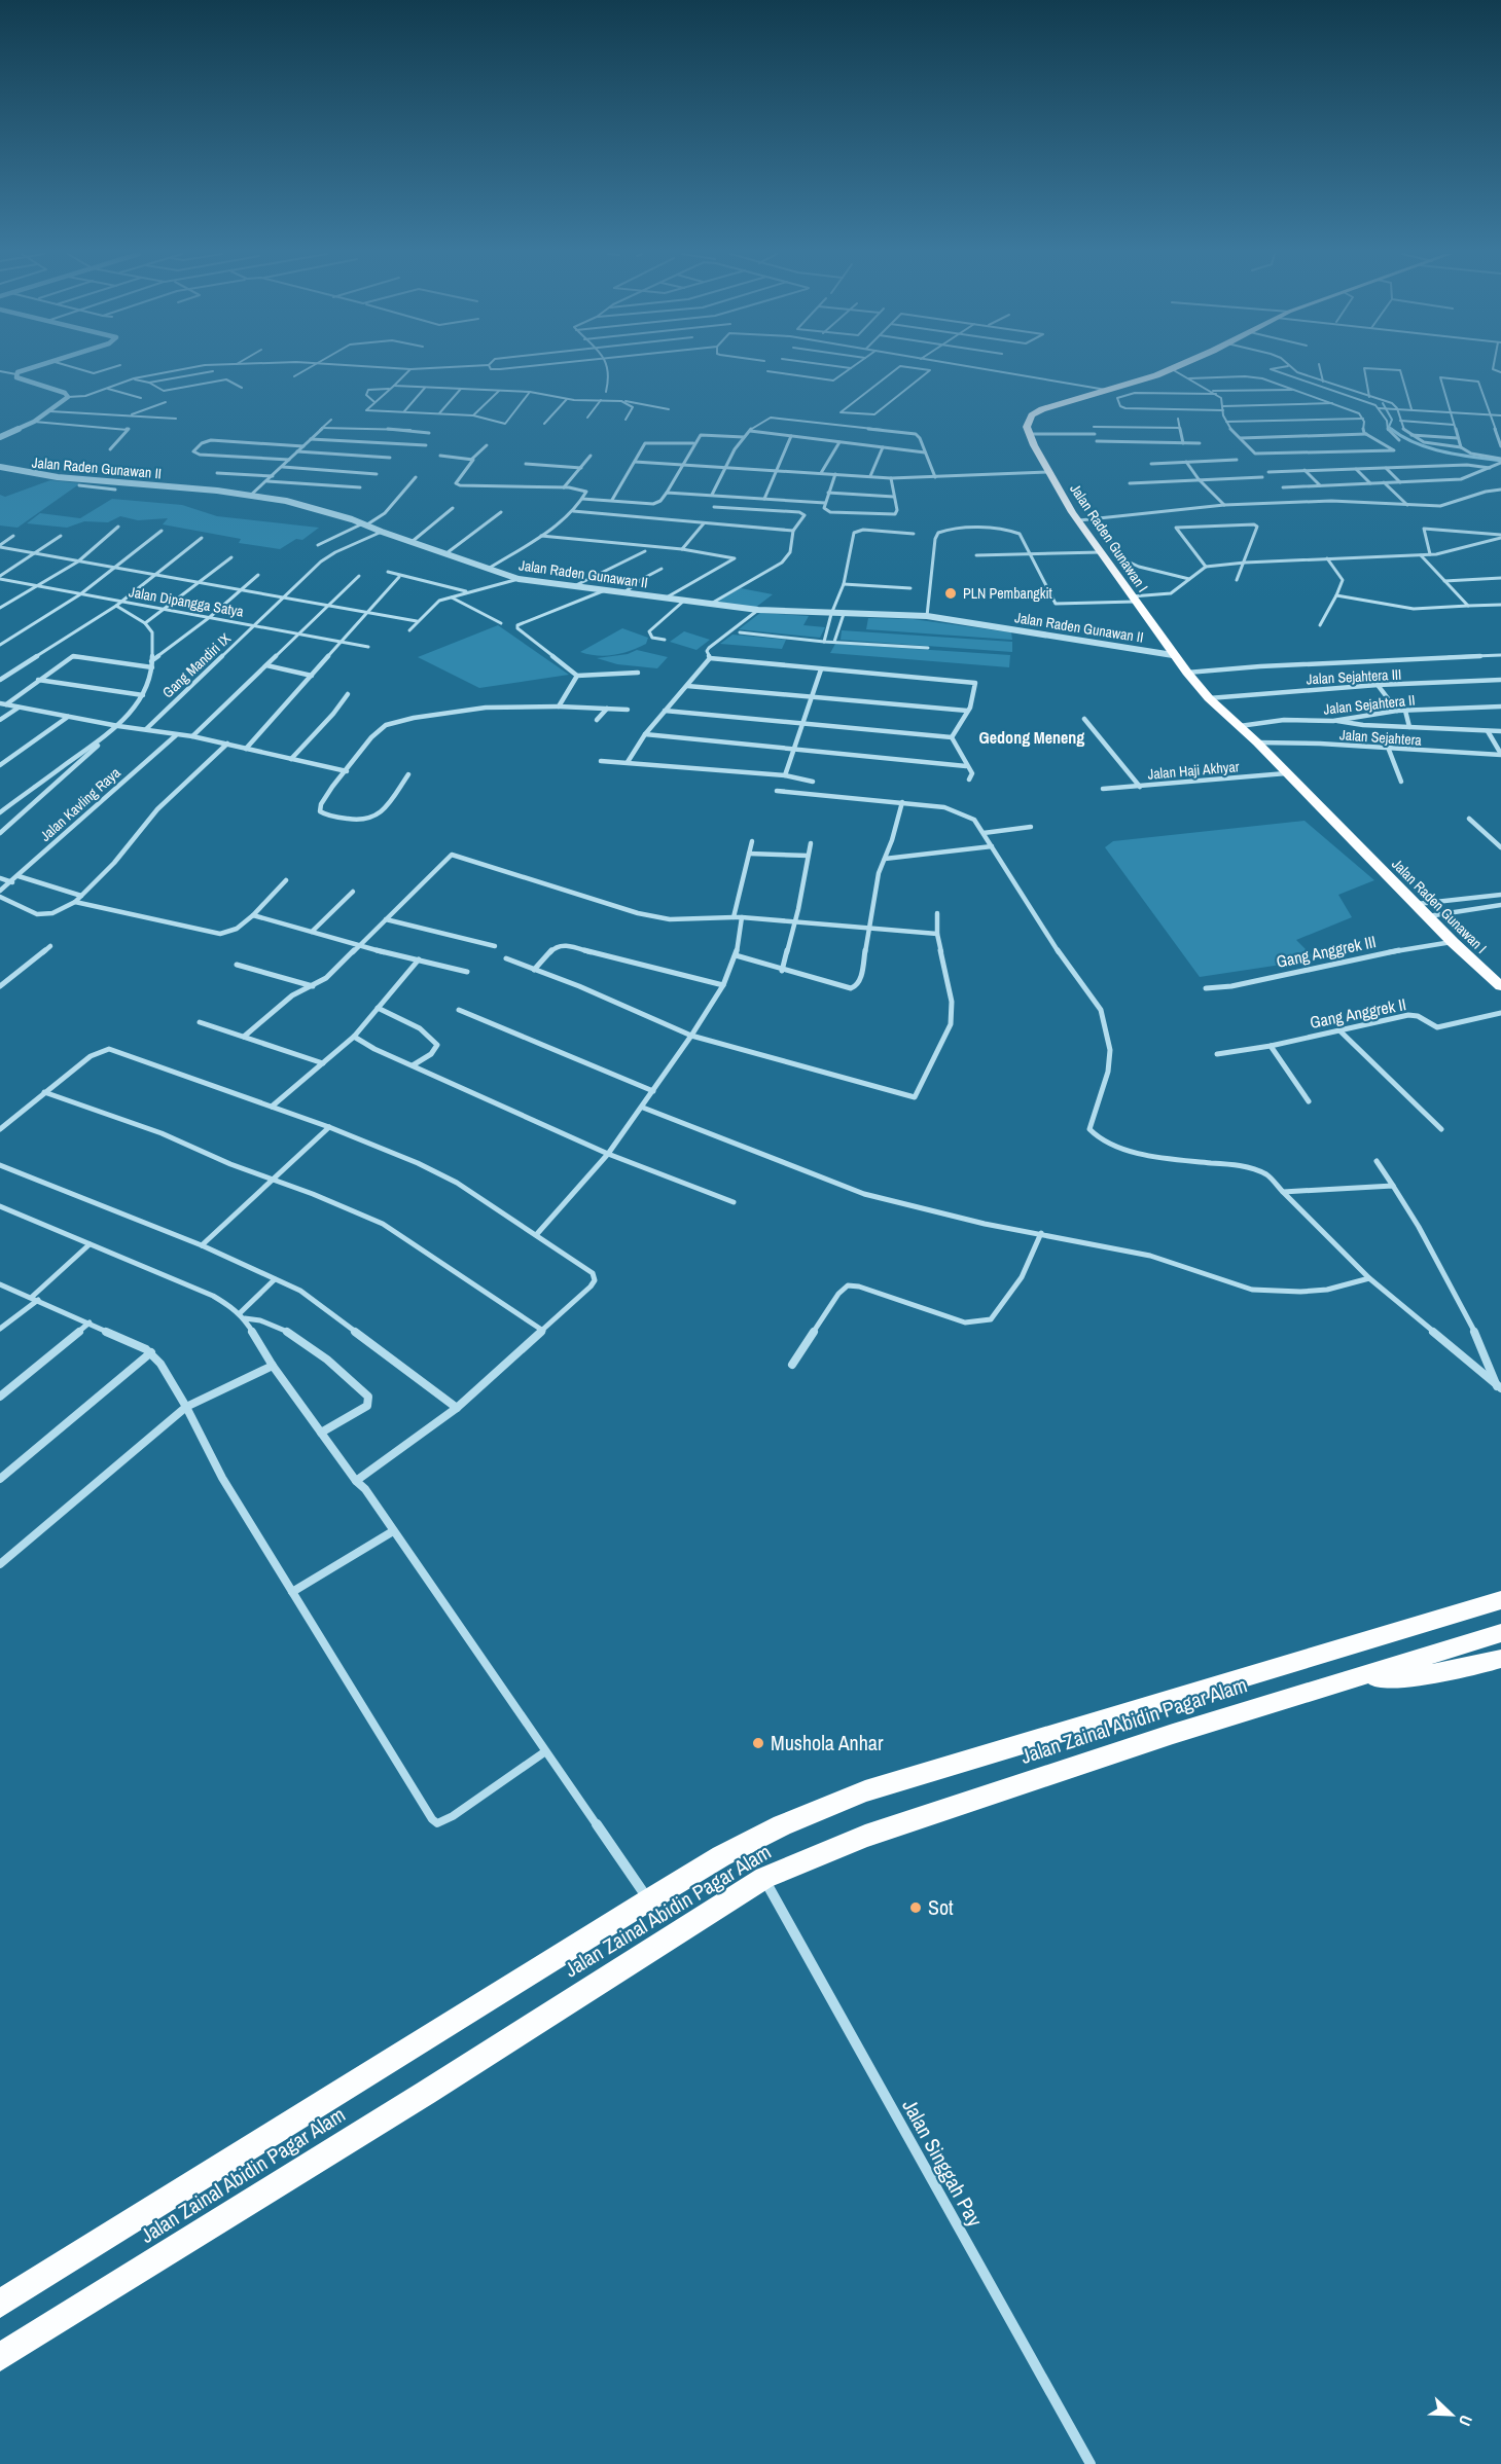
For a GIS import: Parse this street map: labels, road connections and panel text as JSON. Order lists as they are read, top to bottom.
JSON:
{
  "streets": {
    "highway": ["Jalan Raden Gunawan I", "Jalan Zainal Abidin Pagar Alam"],
    "street": [
      "Jalan Raden Gunawan II",
      "Jalan Dipangga Satya",
      "Gang Mandiri IX",
      "Jalan Sejahtera III",
      "Jalan Sejahtera II",
      "Jalan Sejahtera",
      "Jalan Haji Akhyar",
      "Jalan Kavling Raya",
      "Gang Anggrek III",
      "Gang Anggrek II",
      "Jalan Singgah Pay"
    ]
  },
  "crossings": [
    ["Jalan Raden Gunawan II", "Jalan Raden Gunawan I"],
    ["Jalan Raden Gunawan II", "Gang Mandiri IX"],
    ["Jalan Raden Gunawan I", "Jalan Sejahtera III"],
    ["Jalan Raden Gunawan I", "Jalan Sejahtera II"],
    ["Jalan Raden Gunawan I", "Jalan Sejahtera"],
    ["Jalan Raden Gunawan I", "Jalan Haji Akhyar"],
    ["Jalan Raden Gunawan I", "Gang Anggrek III"],
    ["Jalan Dipangga Satya", "Gang Mandiri IX"],
    ["Jalan Zainal Abidin Pagar Alam", "Jalan Singgah Pay"]
  ],
  "districts": ["Gedong Meneng"],
  "places": ["PLN Pembangkit", "Mushola Anhar", "Sot"],
  "north": "bottom right"
}
